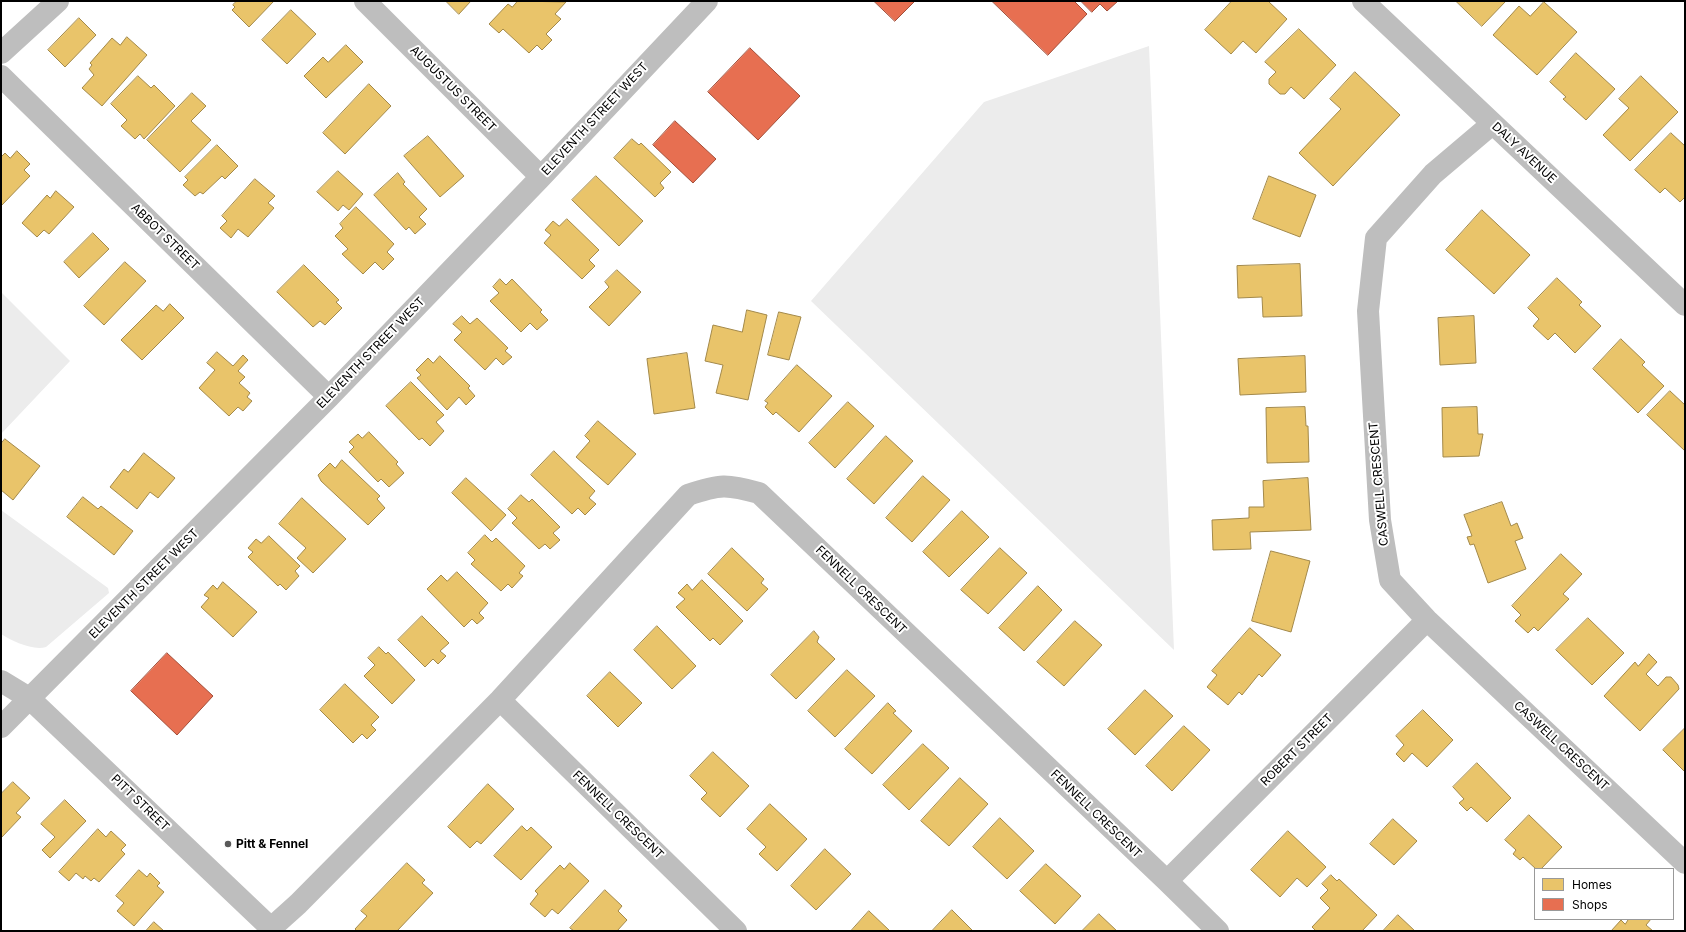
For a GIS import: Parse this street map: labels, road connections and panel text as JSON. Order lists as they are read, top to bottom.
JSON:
{
  "streets": {
    "street": [
      "AUGUSTUS STREET",
      "ELEVENTH STREET WEST",
      "DALY AVENUE",
      "ABBOT STREET",
      "CASWELL CRESCENT",
      "FENNELL CRESCENT",
      "ROBERT STREET",
      "PITT STREET"
    ]
  },
  "crossings": [
    ["AUGUSTUS STREET", "ELEVENTH STREET WEST"],
    ["ELEVENTH STREET WEST", "ABBOT STREET"],
    ["ELEVENTH STREET WEST", "PITT STREET"],
    ["DALY AVENUE", "CASWELL CRESCENT"],
    ["CASWELL CRESCENT", "ROBERT STREET"],
    ["FENNELL CRESCENT", "ROBERT STREET"],
    ["FENNELL CRESCENT", "PITT STREET"]
  ],
  "places": ["Pitt & Fennel"],
  "legend": ["Homes", "Shops"]
}
